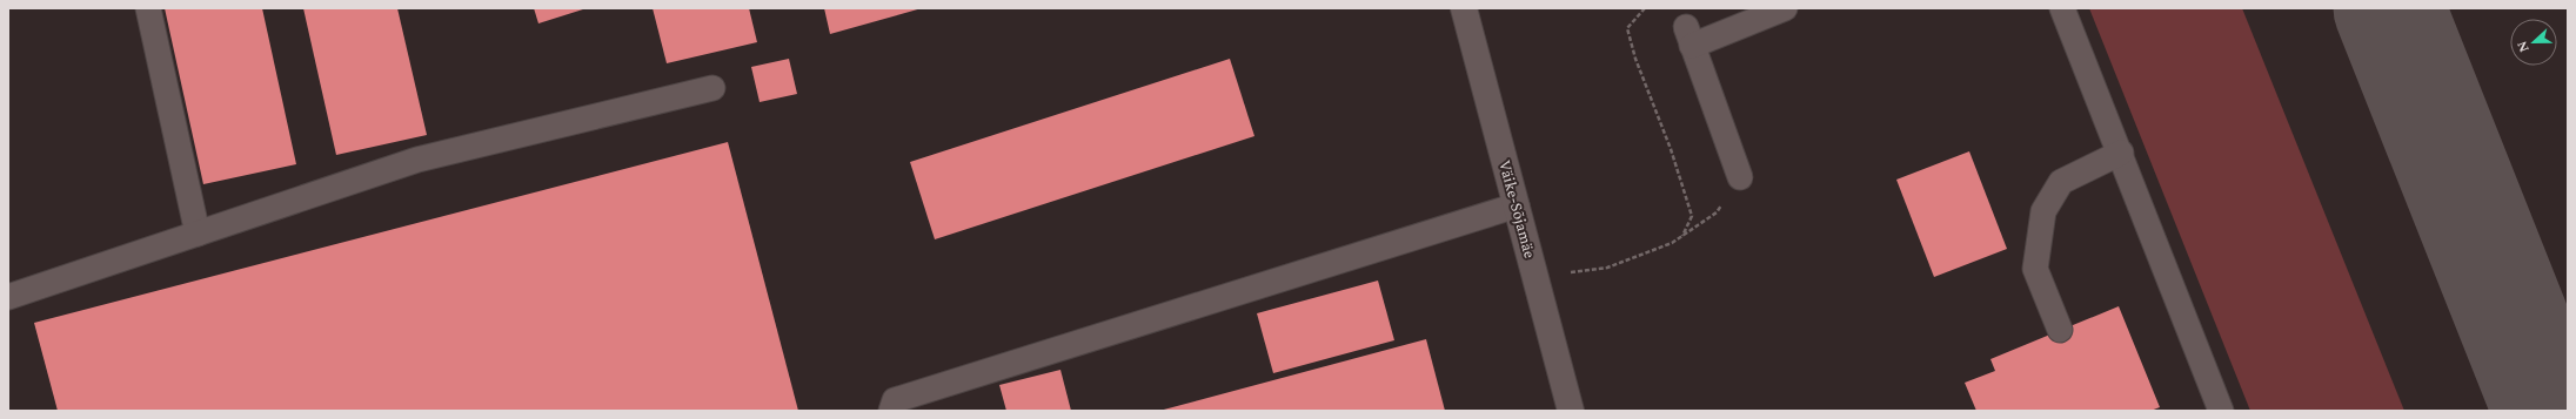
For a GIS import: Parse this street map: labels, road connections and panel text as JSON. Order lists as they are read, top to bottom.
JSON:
{
  "streets": {
    "street": ["Väike-Sõjamäe"]
  },
  "north": "left"
}
